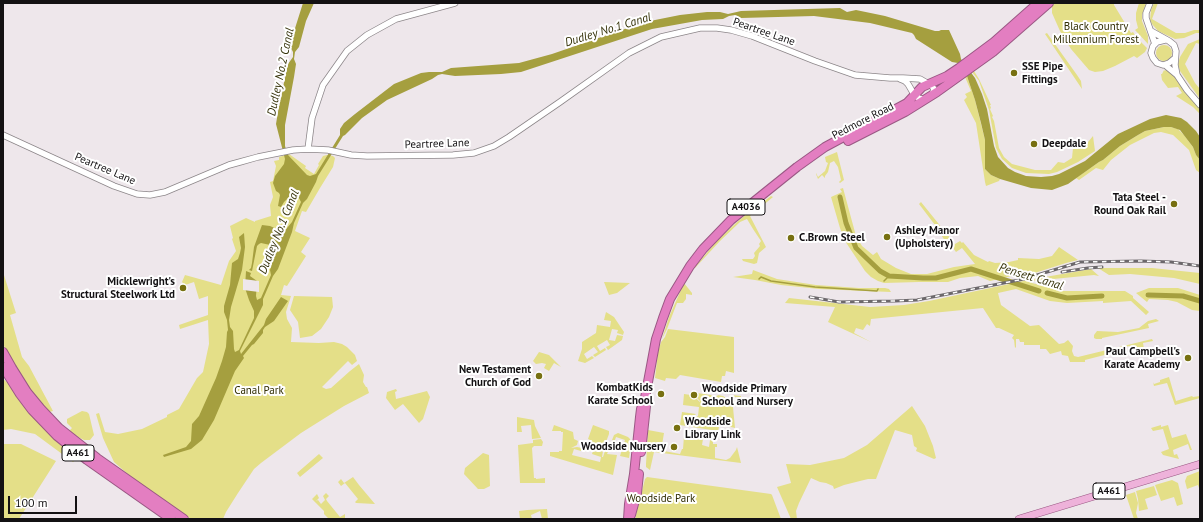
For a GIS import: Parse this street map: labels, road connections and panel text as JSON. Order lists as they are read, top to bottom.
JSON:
{
  "streets": {
    "highway": ["Pedmore Road", "A4036", "A461"],
    "street": ["Peartree Lane"]
  },
  "crossings": [
    ["Peartree Lane", "A4036"],
    ["Pedmore Road", "A4036"]
  ],
  "water": ["Dudley No.1 Canal", "Dudley No.2 Canal", "Pensett Canal"],
  "parks": ["Black Country Millennium Forest", "Canal Park", "Woodside Park"],
  "places": [
    "SSE Pipe Fittings",
    "Deepdale",
    "Tata Steel - Round Oak Rail",
    "Ashley Manor (Upholstery)",
    "C.Brown Steel",
    "Micklewright's Structural Steelwork Ltd",
    "Paul Campbell's Karate Academy",
    "New Testament Church of God",
    "KombatKids Karate School",
    "Woodside Primary School and Nursery",
    "Woodside Library Link",
    "Woodside Nursery"
  ],
  "scale_bar": "100 m"
}
